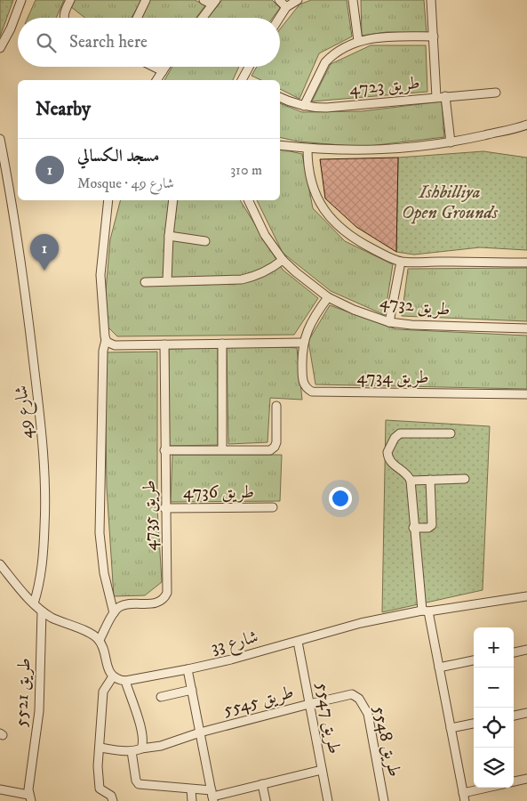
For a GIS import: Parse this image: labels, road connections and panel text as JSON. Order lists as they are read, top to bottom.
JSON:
{
  "streets": {
    "street": [
      "طريق 4723",
      "طريق 4732",
      "طريق 4734",
      "شارع 49",
      "طريق 4736",
      "طريق 4735",
      "شارع 33",
      "طريق 5521",
      "طريق 5545",
      "طريق 5547",
      "طريق 5548"
    ]
  },
  "crossings": [
    ["طريق 4732", "طريق 4734"],
    ["طريق 4736", "طريق 4735"],
    ["شارع 33", "طريق 5547"],
    ["طريق 5545", "طريق 5547"],
    ["طريق 5545", "طريق 5548"]
  ],
  "parks": ["Ishbilliya Open Grounds"],
  "page": {
    "search": "Search here",
    "heading": "Nearby",
    "list": [
      {
        "mark": "1",
        "name": "مسجد الكسالي",
        "note": "Mosque · شارع 49",
        "value": "310 m"
      }
    ],
    "pins": "1",
    "map_buttons": ["+", "−"]
  }
}
